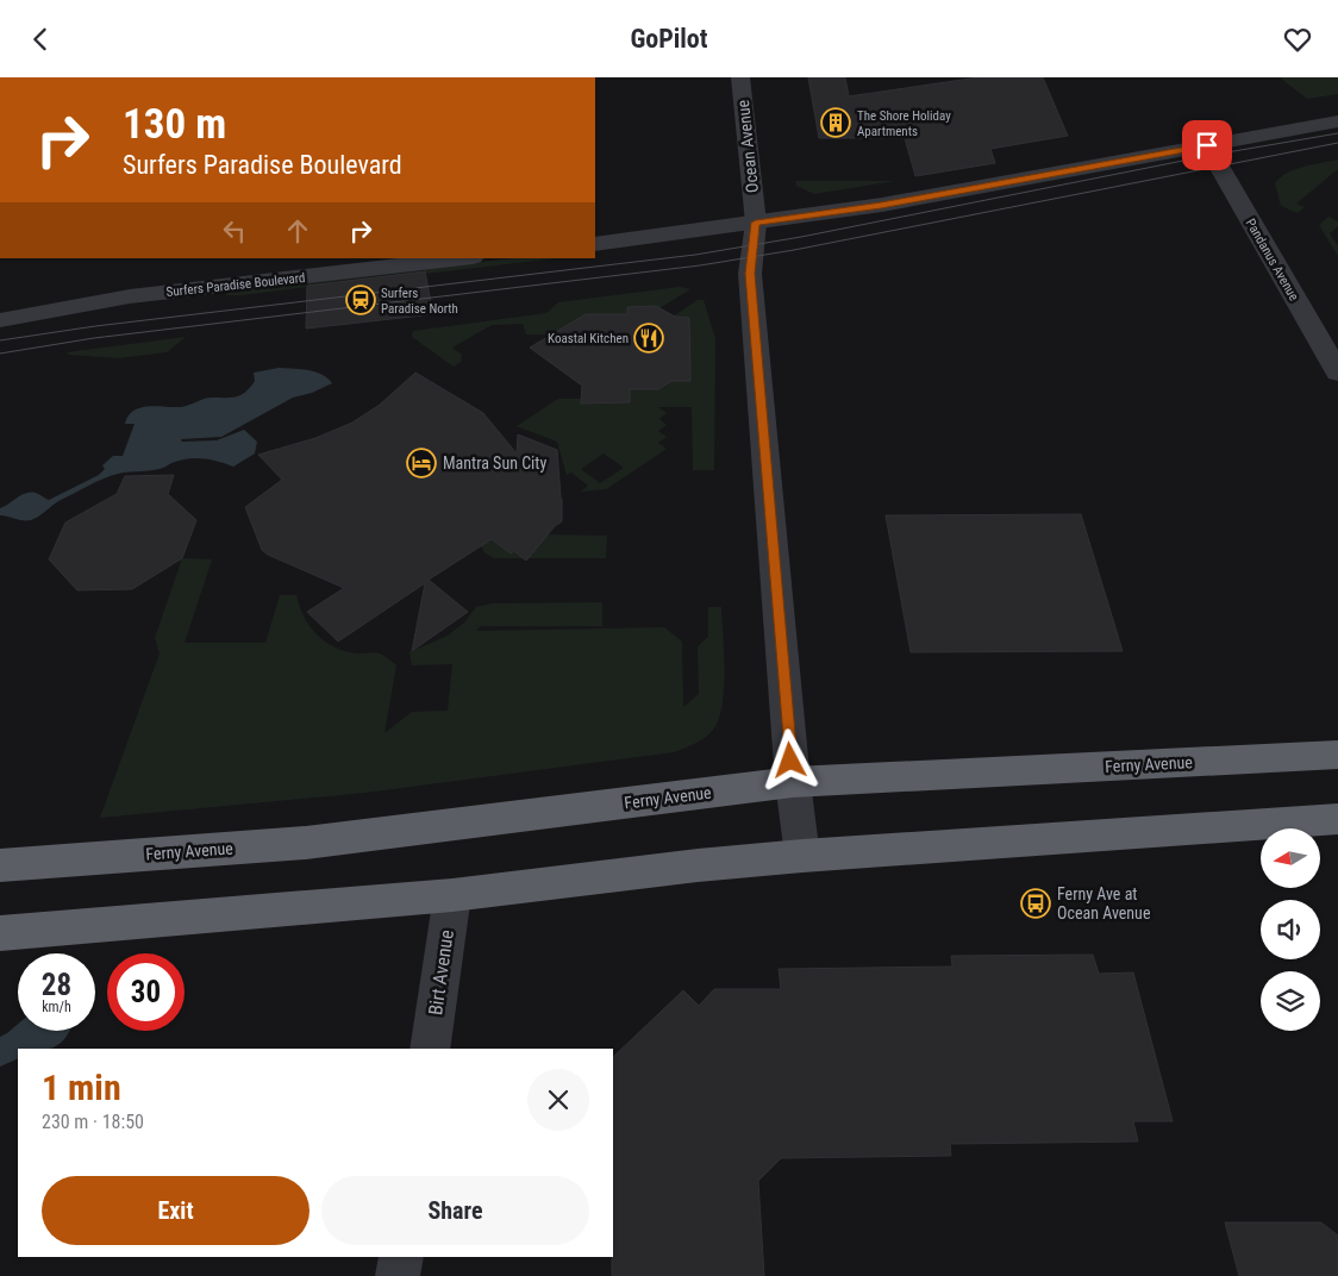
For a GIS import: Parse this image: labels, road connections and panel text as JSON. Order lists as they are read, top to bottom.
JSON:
{
  "streets": {
    "highway": ["Ferny Avenue"],
    "street": [
      "Ocean Avenue",
      "Pandanus Avenue",
      "Surfers Paradise Boulevard",
      "Birt Avenue"
    ]
  },
  "crossings": [
    ["Ocean Avenue", "Ferny Avenue"]
  ],
  "places": {
    "building": ["The Shore Holiday Apartments"],
    "station": ["Surfers Paradise North"],
    "restaurant": ["Koastal Kitchen"],
    "hotel": ["Mantra Sun City"],
    "bus stop": ["Ferny Ave at Ocean Avenue"]
  },
  "north": "left",
  "page": {
    "header": "GoPilot",
    "turn": ["130 m", "Surfers Paradise Boulevard"],
    "speed": "28 km/h",
    "limit": "30",
    "heading": ["1 min", "230 m · 18:50"],
    "buttons": ["Exit", "Share"]
  }
}
